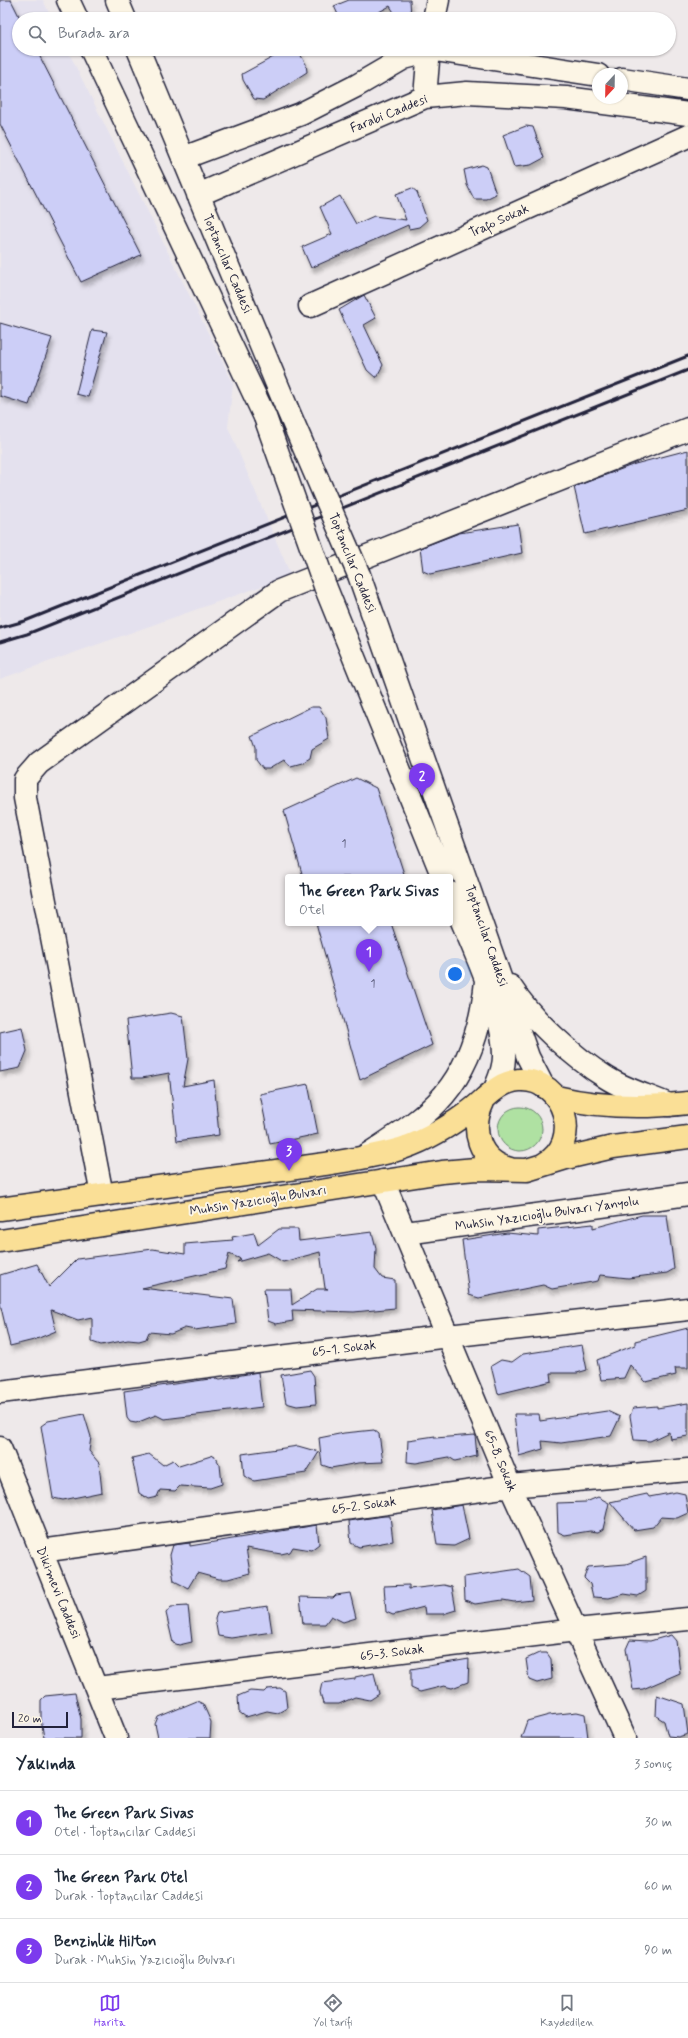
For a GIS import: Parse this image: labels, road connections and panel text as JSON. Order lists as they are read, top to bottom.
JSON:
{
  "streets": {
    "main road": ["Muhsin Yazıcıoğlu Bulvarı"],
    "street": [
      "Farabi Caddesi",
      "Trafo Sokak",
      "Toptancılar Caddesi",
      "Muhsin Yazıcıoğlu Bulvarı Yanyolu",
      "65-1. Sokak",
      "65-8. Sokak",
      "65-2. Sokak",
      "Dikimevi Caddesi",
      "65-3. Sokak"
    ]
  },
  "crossings": [
    ["Farabi Caddesi", "Toptancılar Caddesi"],
    ["Toptancılar Caddesi", "Muhsin Yazıcıoğlu Bulvarı"],
    ["Muhsin Yazıcıoğlu Bulvarı", "65-8. Sokak"],
    ["Muhsin Yazıcıoğlu Bulvarı Yanyolu", "65-8. Sokak"],
    ["65-1. Sokak", "65-8. Sokak"],
    ["65-8. Sokak", "65-2. Sokak"],
    ["65-8. Sokak", "65-3. Sokak"],
    ["65-2. Sokak", "Dikimevi Caddesi"],
    ["Dikimevi Caddesi", "65-3. Sokak"]
  ],
  "house_numbers": ["1", "1"],
  "scale_bar": "20 m",
  "north": "bottom",
  "page": {
    "search": "Burada ara",
    "pins": ["2", "1", "3"],
    "popup": ["The Green Park Sivas", "Otel"],
    "scale": "20 m",
    "heading": ["Yakında", "3 sonuç"],
    "list": [
      {
        "mark": "1",
        "name": "The Green Park Sivas",
        "note": "Otel · Toptancılar Caddesi",
        "value": "30 m"
      },
      {
        "mark": "2",
        "name": "The Green Park Otel",
        "note": "Durak · Toptancılar Caddesi",
        "value": "60 m"
      },
      {
        "mark": "3",
        "name": "Benzinlik Hilton",
        "note": "Durak · Muhsin Yazıcıoğlu Bulvarı",
        "value": "90 m"
      }
    ],
    "nav": ["Harita", "Yol tarifi", "Kaydedilen"]
  }
}
